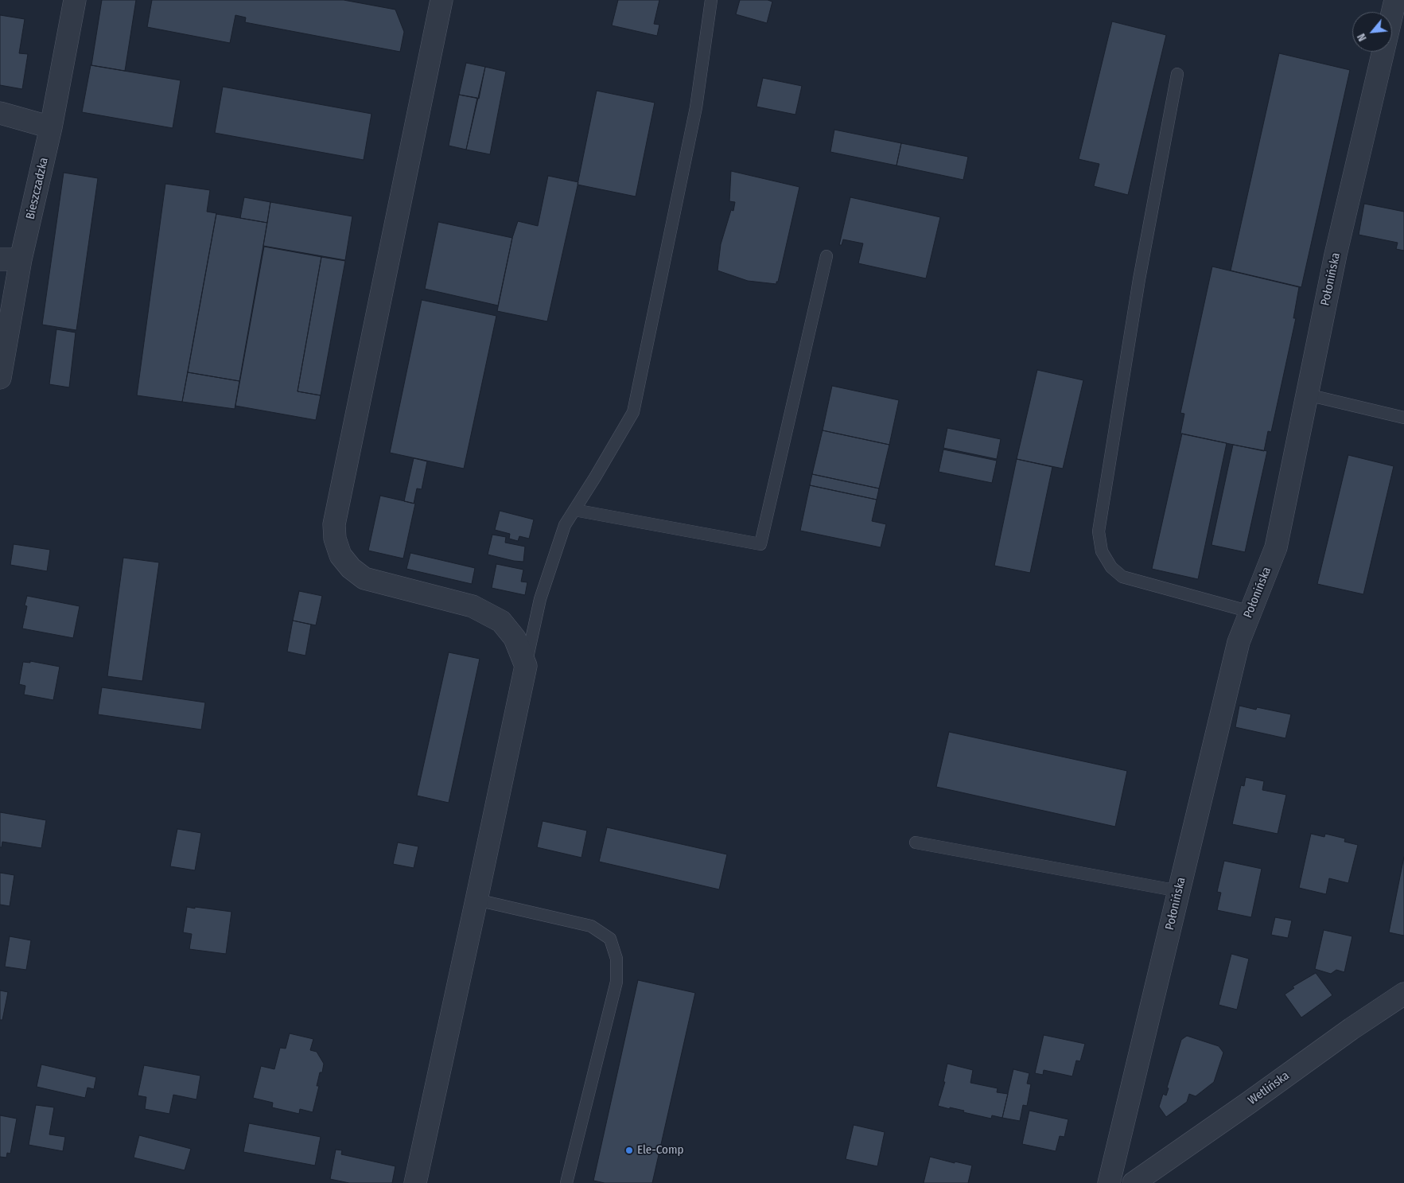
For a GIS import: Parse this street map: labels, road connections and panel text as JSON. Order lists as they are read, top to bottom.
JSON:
{
  "streets": {
    "street": ["Bieszczadzka", "Połonińska", "Wetlińska"]
  },
  "places": ["Ele-Comp"],
  "north": "bottom left"
}
